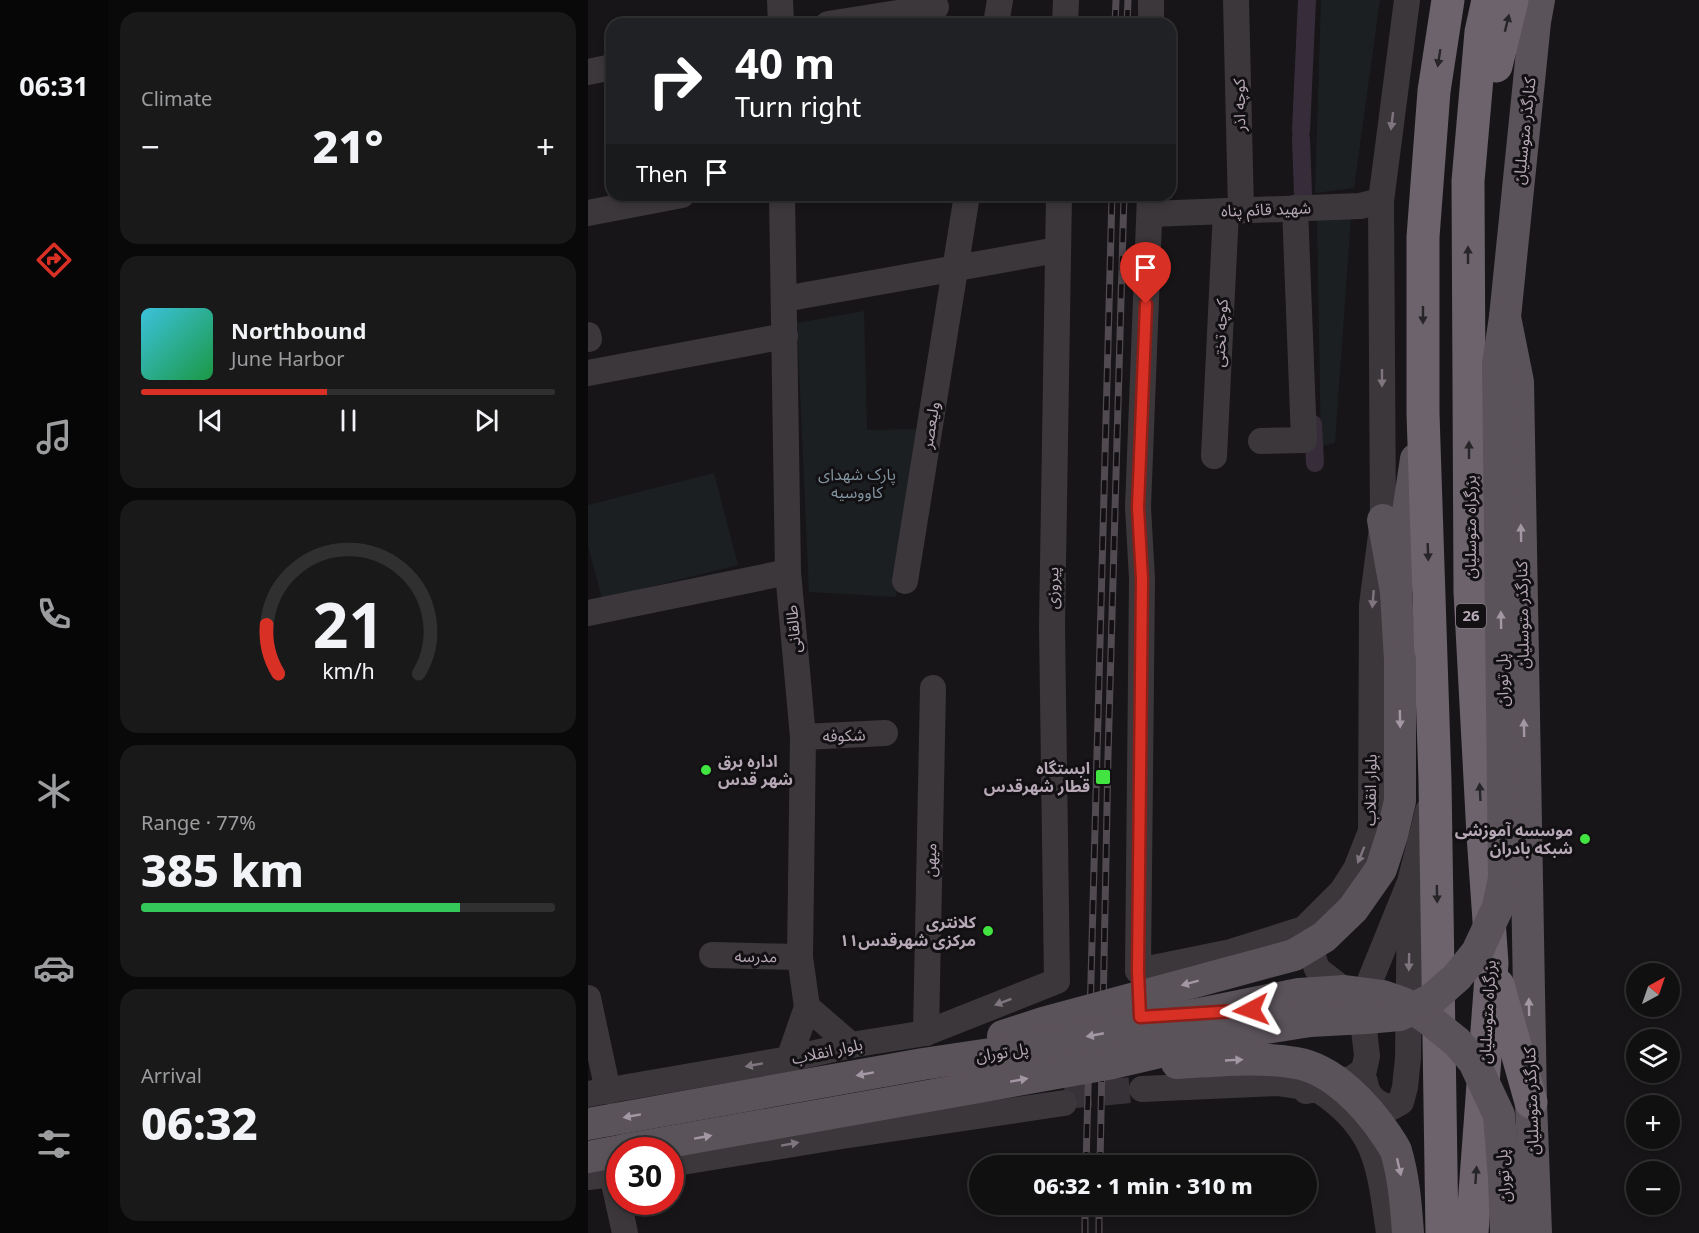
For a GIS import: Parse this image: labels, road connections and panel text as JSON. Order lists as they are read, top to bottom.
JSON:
{
  "streets": {
    "highway": ["بزرگراه متوسلیان", "26"],
    "main road": ["کنارگذر متوسلیان", "پل توران"],
    "street": [
      "کوچه اذر",
      "شهید قائم پناه",
      "کوچه تختی",
      "ولیعصر",
      "پیروزی",
      "طالقانی",
      "شکوفه",
      "بلوار انقلاب",
      "میهن",
      "مدرسه"
    ]
  },
  "crossings": [
    ["کوچه اذر", "شهید قائم پناه"],
    ["کوچه اذر", "کوچه تختی"],
    ["کنارگذر متوسلیان", "پل توران"],
    ["شهید قائم پناه", "کوچه تختی"],
    ["شهید قائم پناه", "بلوار انقلاب"],
    ["پیروزی", "بلوار انقلاب"],
    ["طالقانی", "شکوفه"],
    ["طالقانی", "بلوار انقلاب"],
    ["طالقانی", "مدرسه"],
    ["بلوار انقلاب", "میهن"]
  ],
  "one_way": ["بلوار انقلاب"],
  "parks": ["پارک شهدای کاووسیه"],
  "places": {
    "other": ["اداره برق شهر قدس", "موسسه آموزشی شبکه بادران", "کلانتری ۱۱مرکزی شهرقدس"],
    "transit": ["ایستگاه قطار شهرقدس"]
  },
  "north": "top right",
  "page": {
    "tabs": "06:31",
    "tile": [
      "Climate",
      ["Range · 77%", "385 km"],
      ["Arrival", "06:32"]
    ],
    "turn": ["40 m", "Turn right"],
    "heat": ["−", "21°", "+"],
    "then": "Then",
    "song": ["Northbound", "June Harbor"],
    "map_buttons": ["+", "−"],
    "limit": "30",
    "trip": "06:32 · 1 min · 310 m",
    "gauge": ["21", "km/h"]
  }
}
